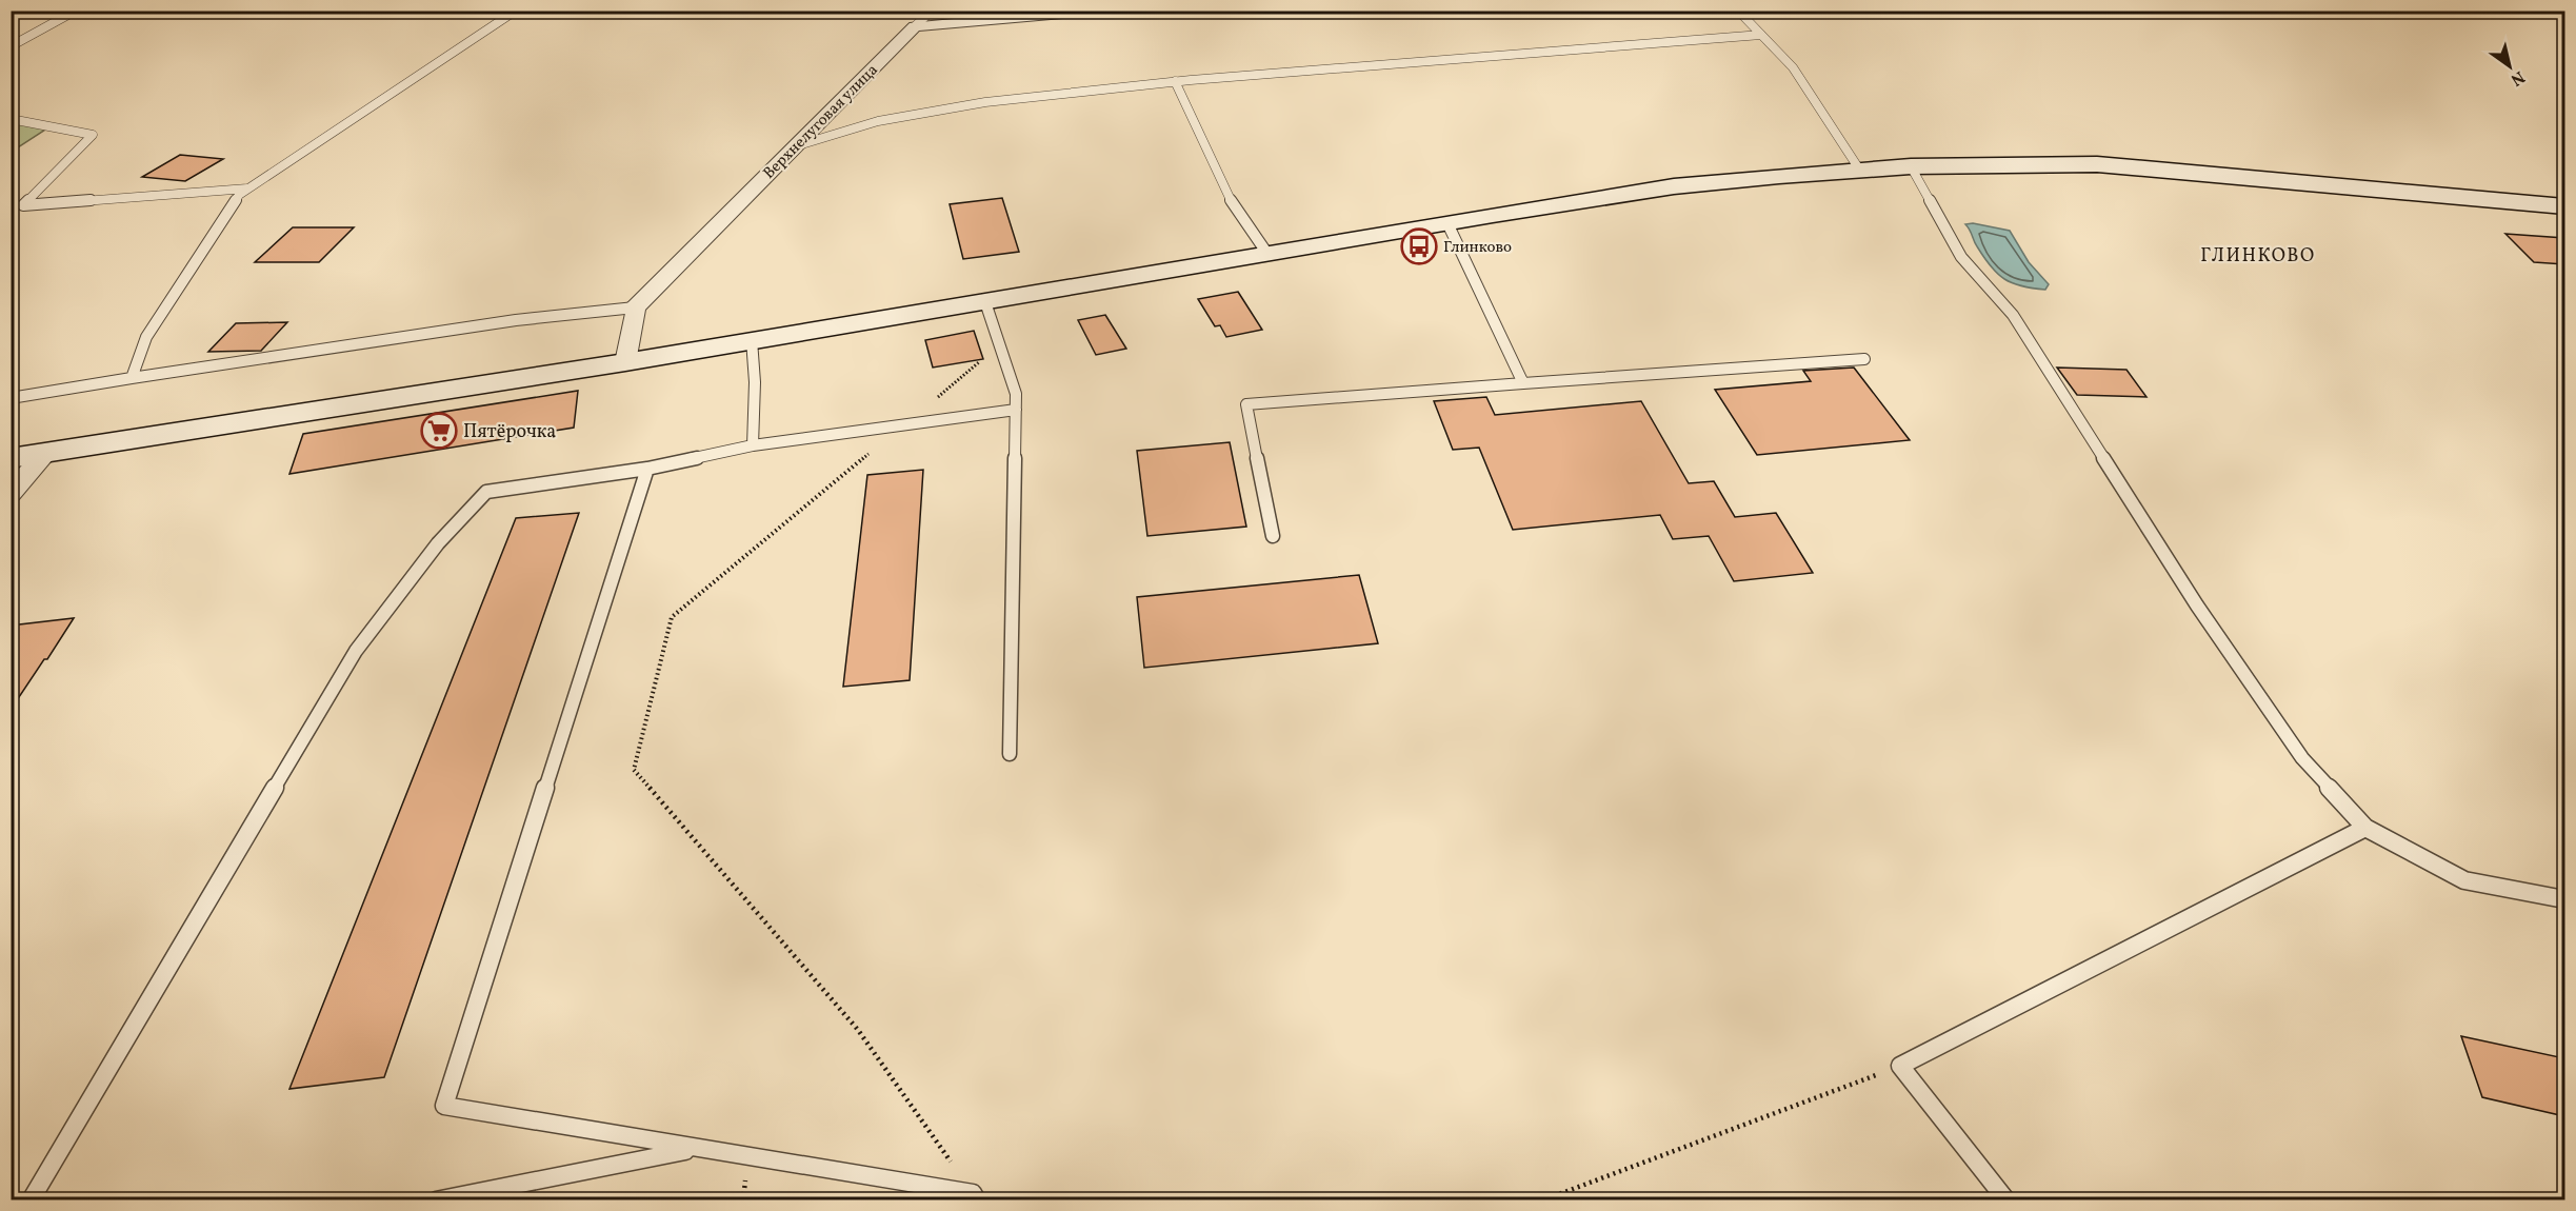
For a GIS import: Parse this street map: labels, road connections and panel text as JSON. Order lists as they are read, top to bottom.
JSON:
{
  "streets": {
    "street": ["Верхнелуговая улица"]
  },
  "districts": ["ГЛИНКОВО"],
  "places": {
    "bus stop": ["Глинково"],
    "supermarket": ["Пятёрочка"]
  },
  "north": "bottom right"
}
